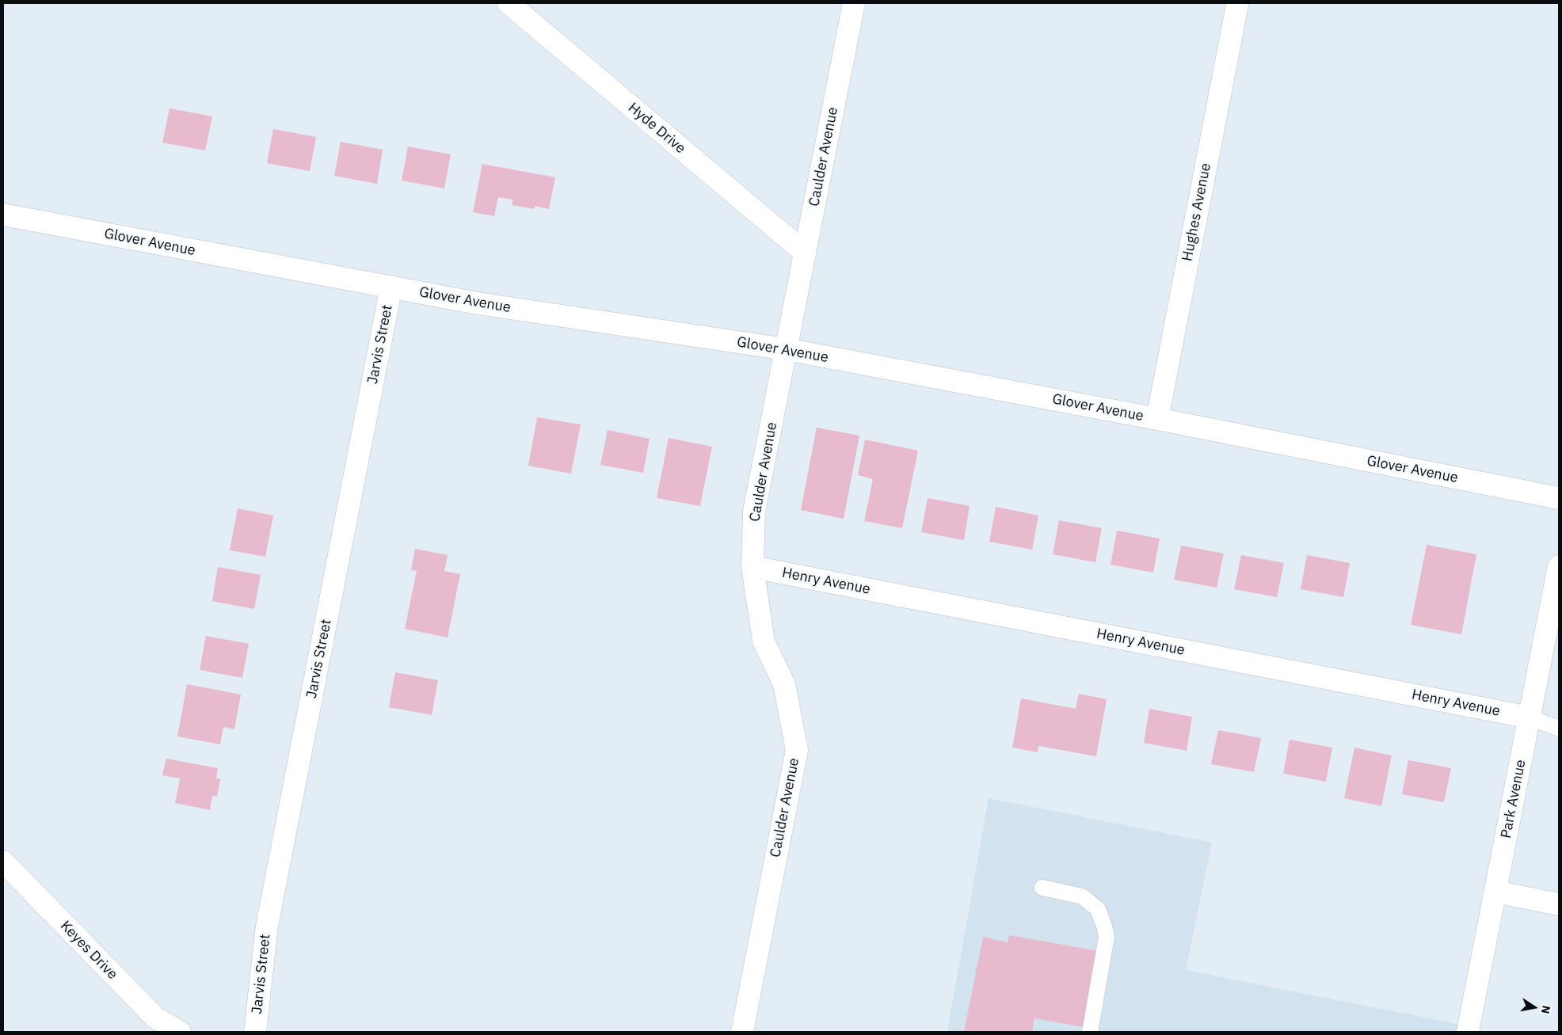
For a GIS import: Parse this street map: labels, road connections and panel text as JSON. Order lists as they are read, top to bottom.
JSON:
{
  "streets": {
    "street": [
      "Hyde Drive",
      "Caulder Avenue",
      "Hughes Avenue",
      "Glover Avenue",
      "Jarvis Street",
      "Henry Avenue",
      "Park Avenue",
      "Keyes Drive"
    ]
  },
  "crossings": [
    ["Hyde Drive", "Caulder Avenue"],
    ["Caulder Avenue", "Glover Avenue"],
    ["Caulder Avenue", "Henry Avenue"],
    ["Hughes Avenue", "Glover Avenue"],
    ["Glover Avenue", "Jarvis Street"],
    ["Henry Avenue", "Park Avenue"]
  ],
  "north": "right"
}
